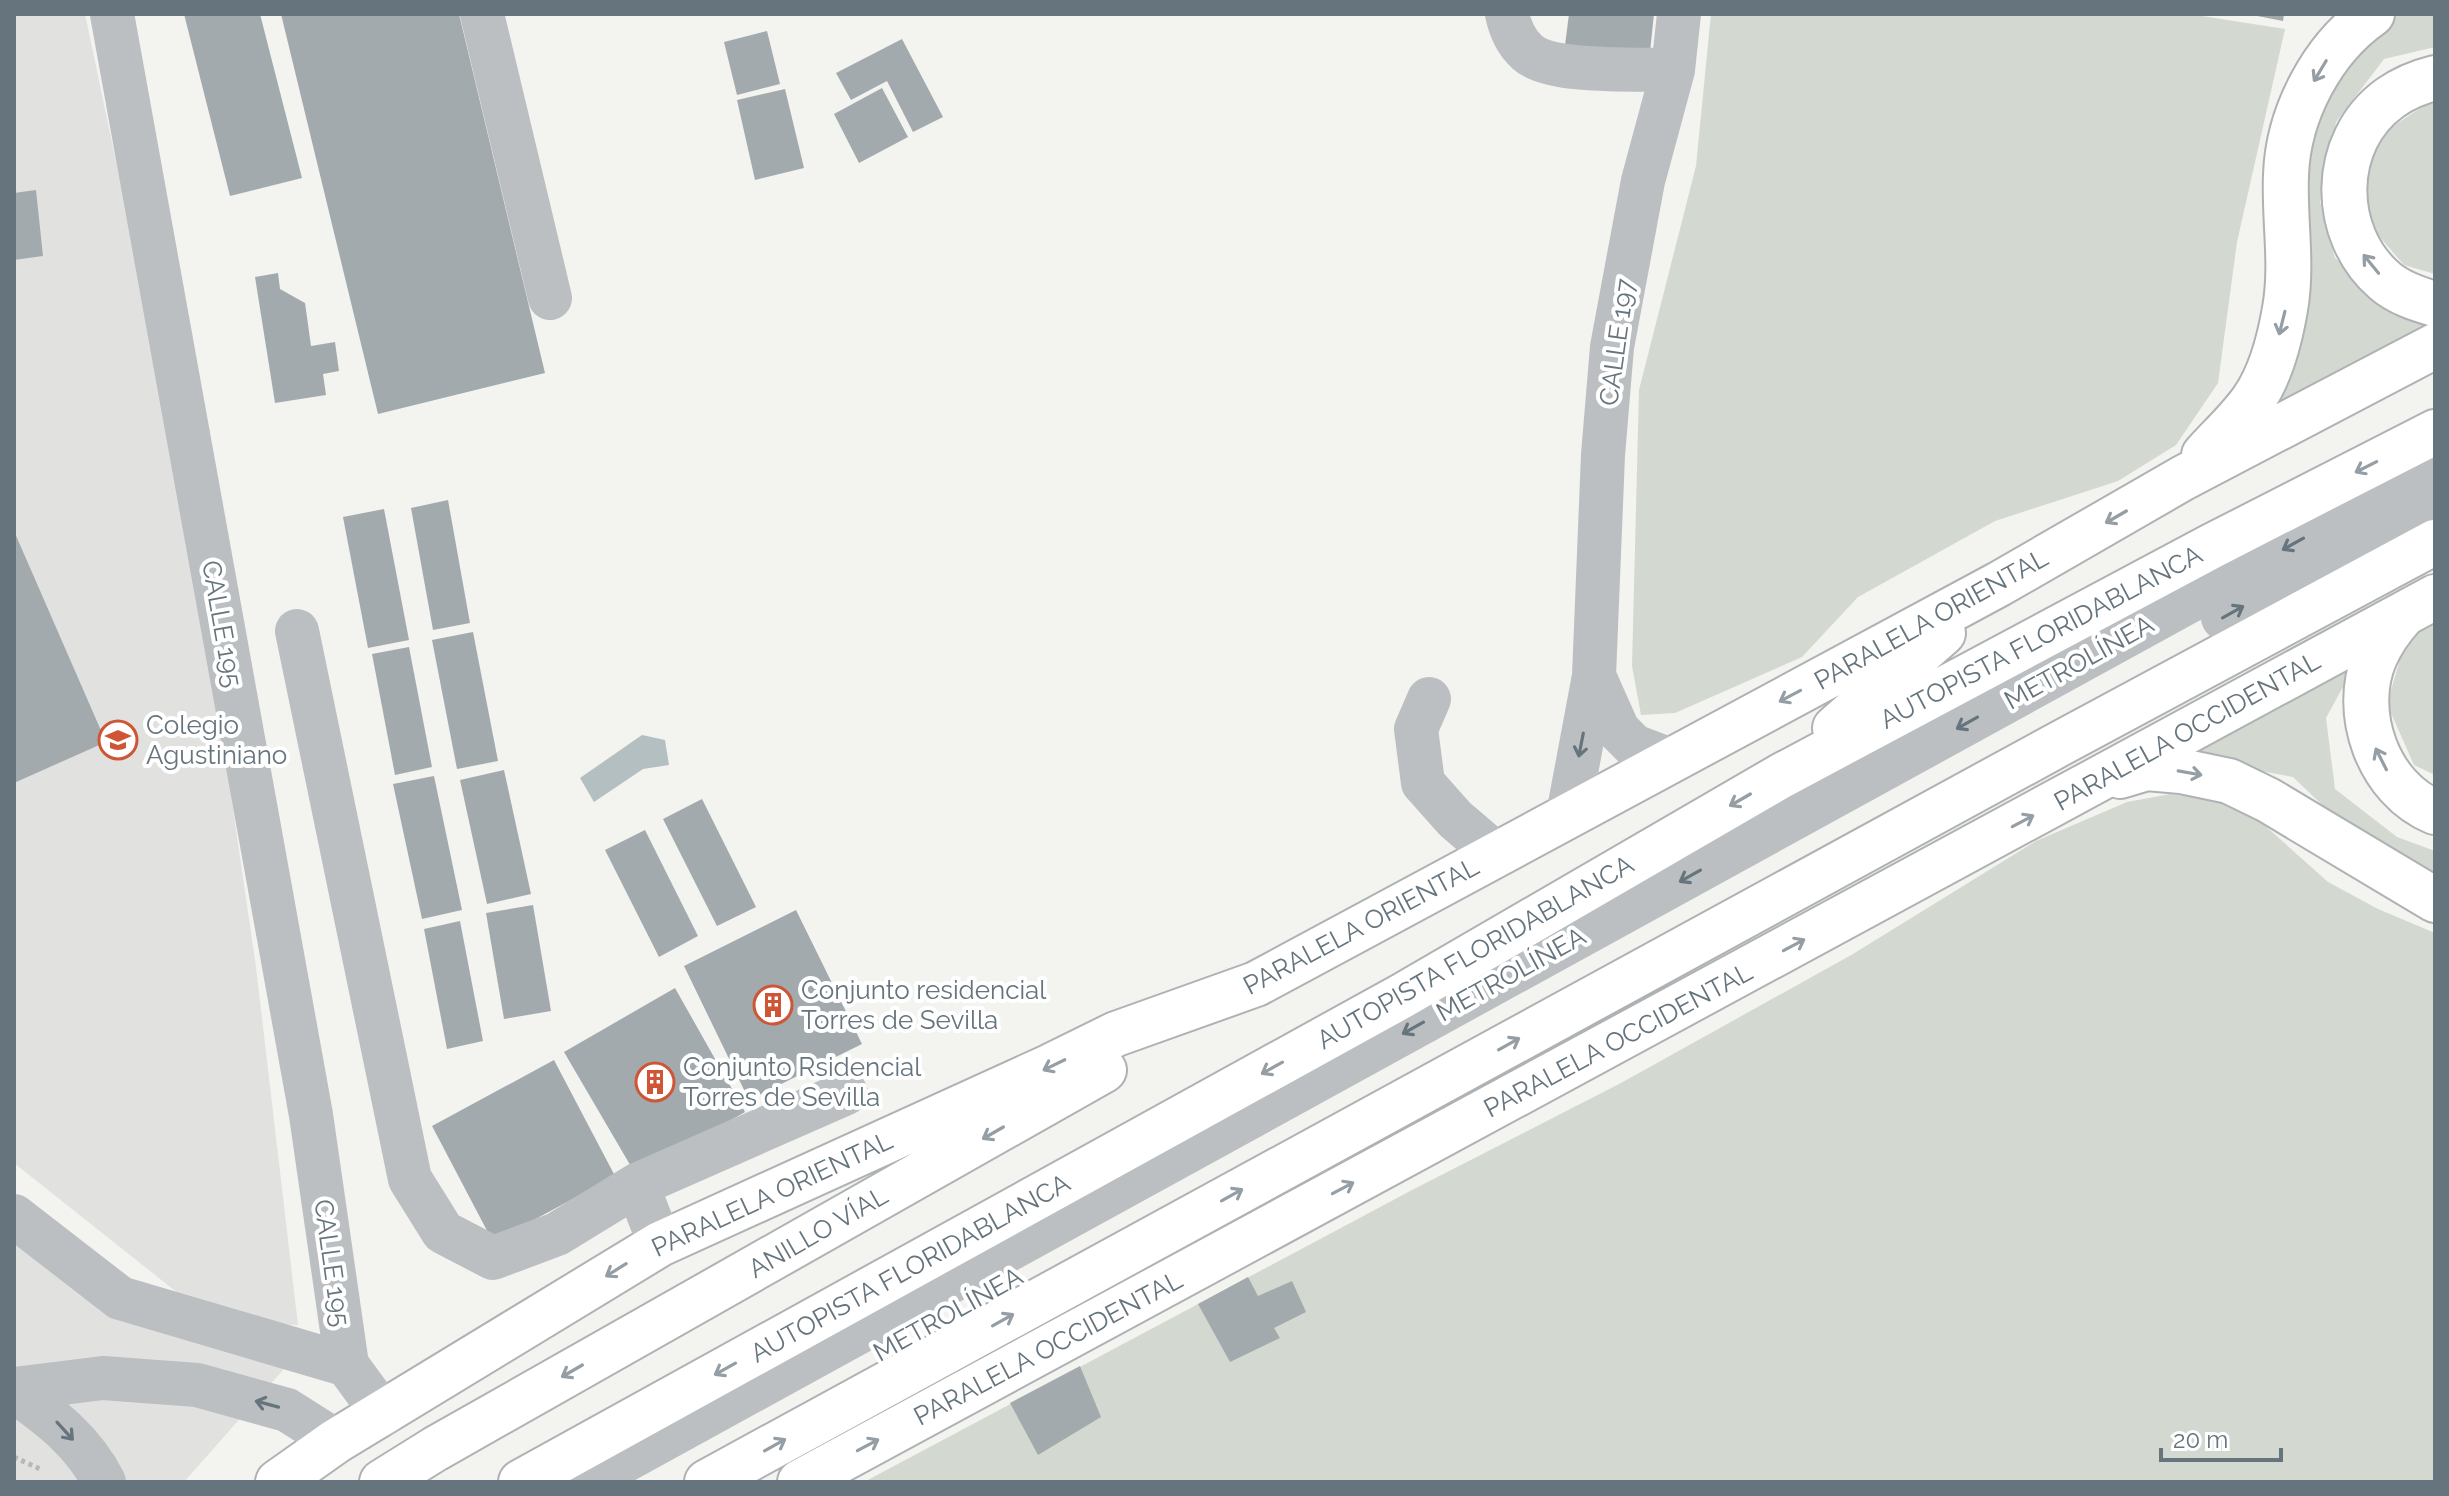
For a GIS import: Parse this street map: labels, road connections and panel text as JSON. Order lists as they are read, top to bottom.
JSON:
{
  "streets": {
    "highway": [
      "PARALELA ORIENTAL",
      "AUTOPISTA FLORIDABLANCA",
      "PARALELA OCCIDENTAL",
      "ANILLO VÍAL"
    ],
    "street": ["CALLE 197", "CALLE 195", "METROLÍNEA"]
  },
  "crossings": [
    ["CALLE 197", "PARALELA ORIENTAL"],
    ["PARALELA ORIENTAL", "CALLE 195"],
    ["PARALELA ORIENTAL", "ANILLO VÍAL"]
  ],
  "places": {
    "school or university": ["Colegio Agustiniano"],
    "building": ["Conjunto residencial Torres de Sevilla", "Conjunto Rsidencial Torres de Sevilla"]
  },
  "scale_bar": "20 m"
}
